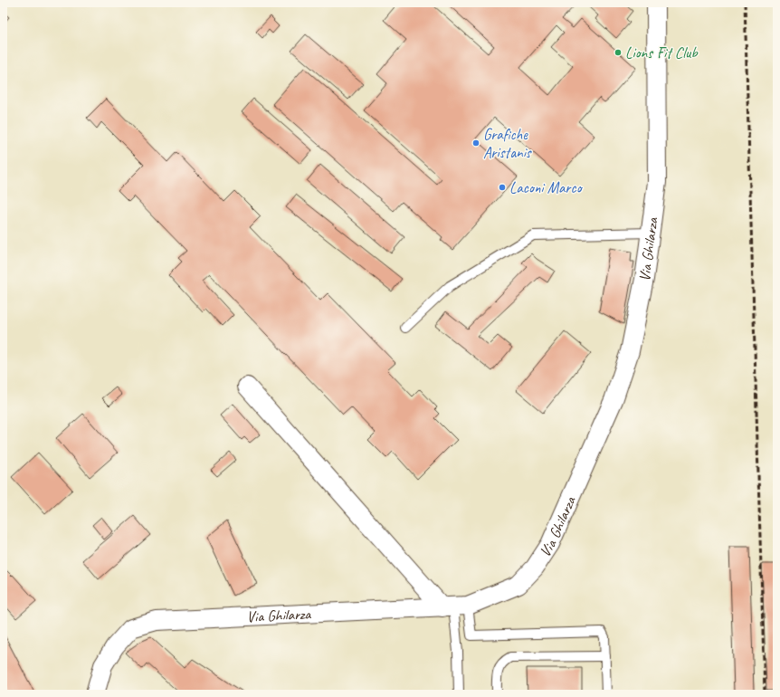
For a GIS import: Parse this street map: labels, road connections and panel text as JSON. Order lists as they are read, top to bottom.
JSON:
{
  "streets": {
    "street": ["Via Ghilarza"]
  },
  "places": ["Lions Fit Club", "Grafiche Aristanis", "Laconi Marco"]
}
